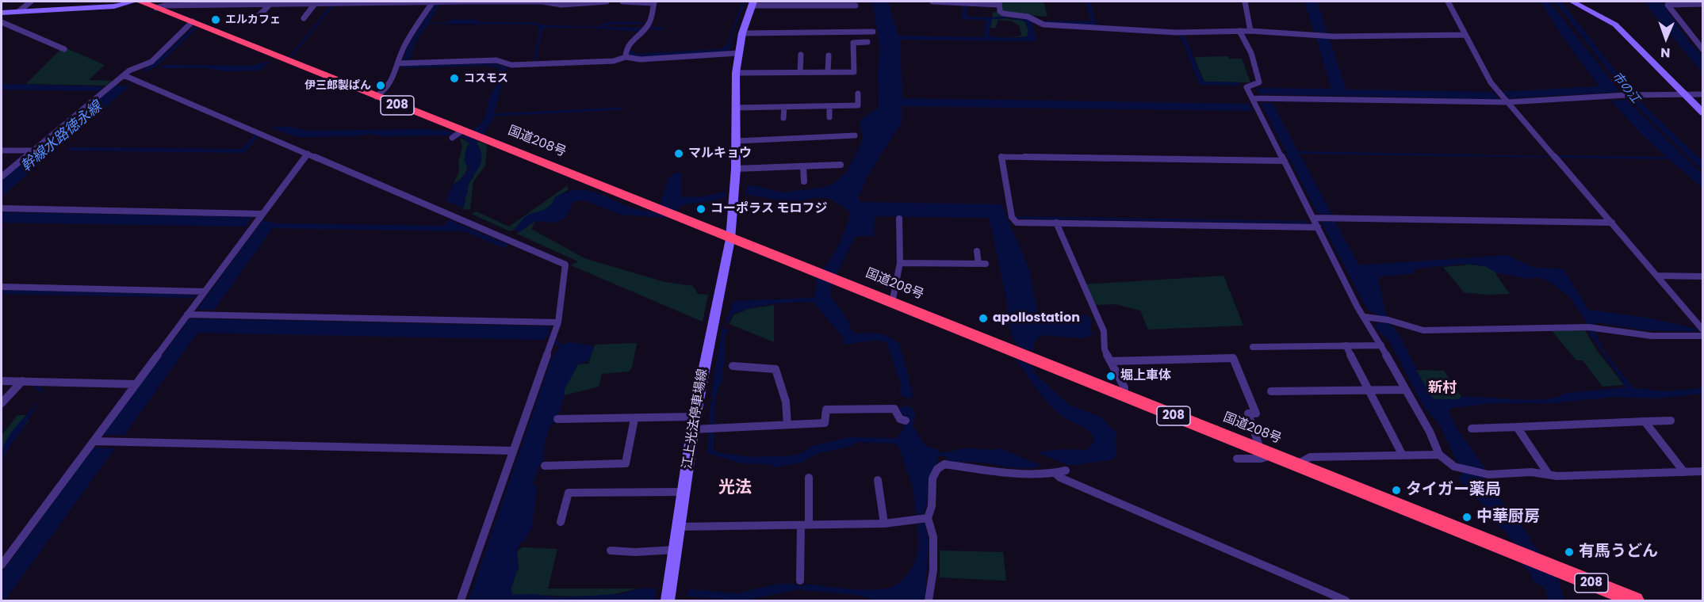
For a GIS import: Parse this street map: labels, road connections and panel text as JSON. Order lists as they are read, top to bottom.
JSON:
{
  "streets": {
    "highway": ["208", "国道208号"],
    "main road": ["江上光法停車場線"]
  },
  "crossings": [
    ["国道208号", "江上光法停車場線"]
  ],
  "districts": ["新村", "光法"],
  "water": ["市の江", "幹線水路徳永線"],
  "places": [
    "エルカフェ",
    "コスモス",
    "伊三郎製ぱん",
    "マルキョウ",
    "コーポラス モロフジ",
    "apollostation",
    "堀上車体",
    "タイガー薬局",
    "中華厨房",
    "有馬うどん"
  ],
  "north": "bottom"
}
